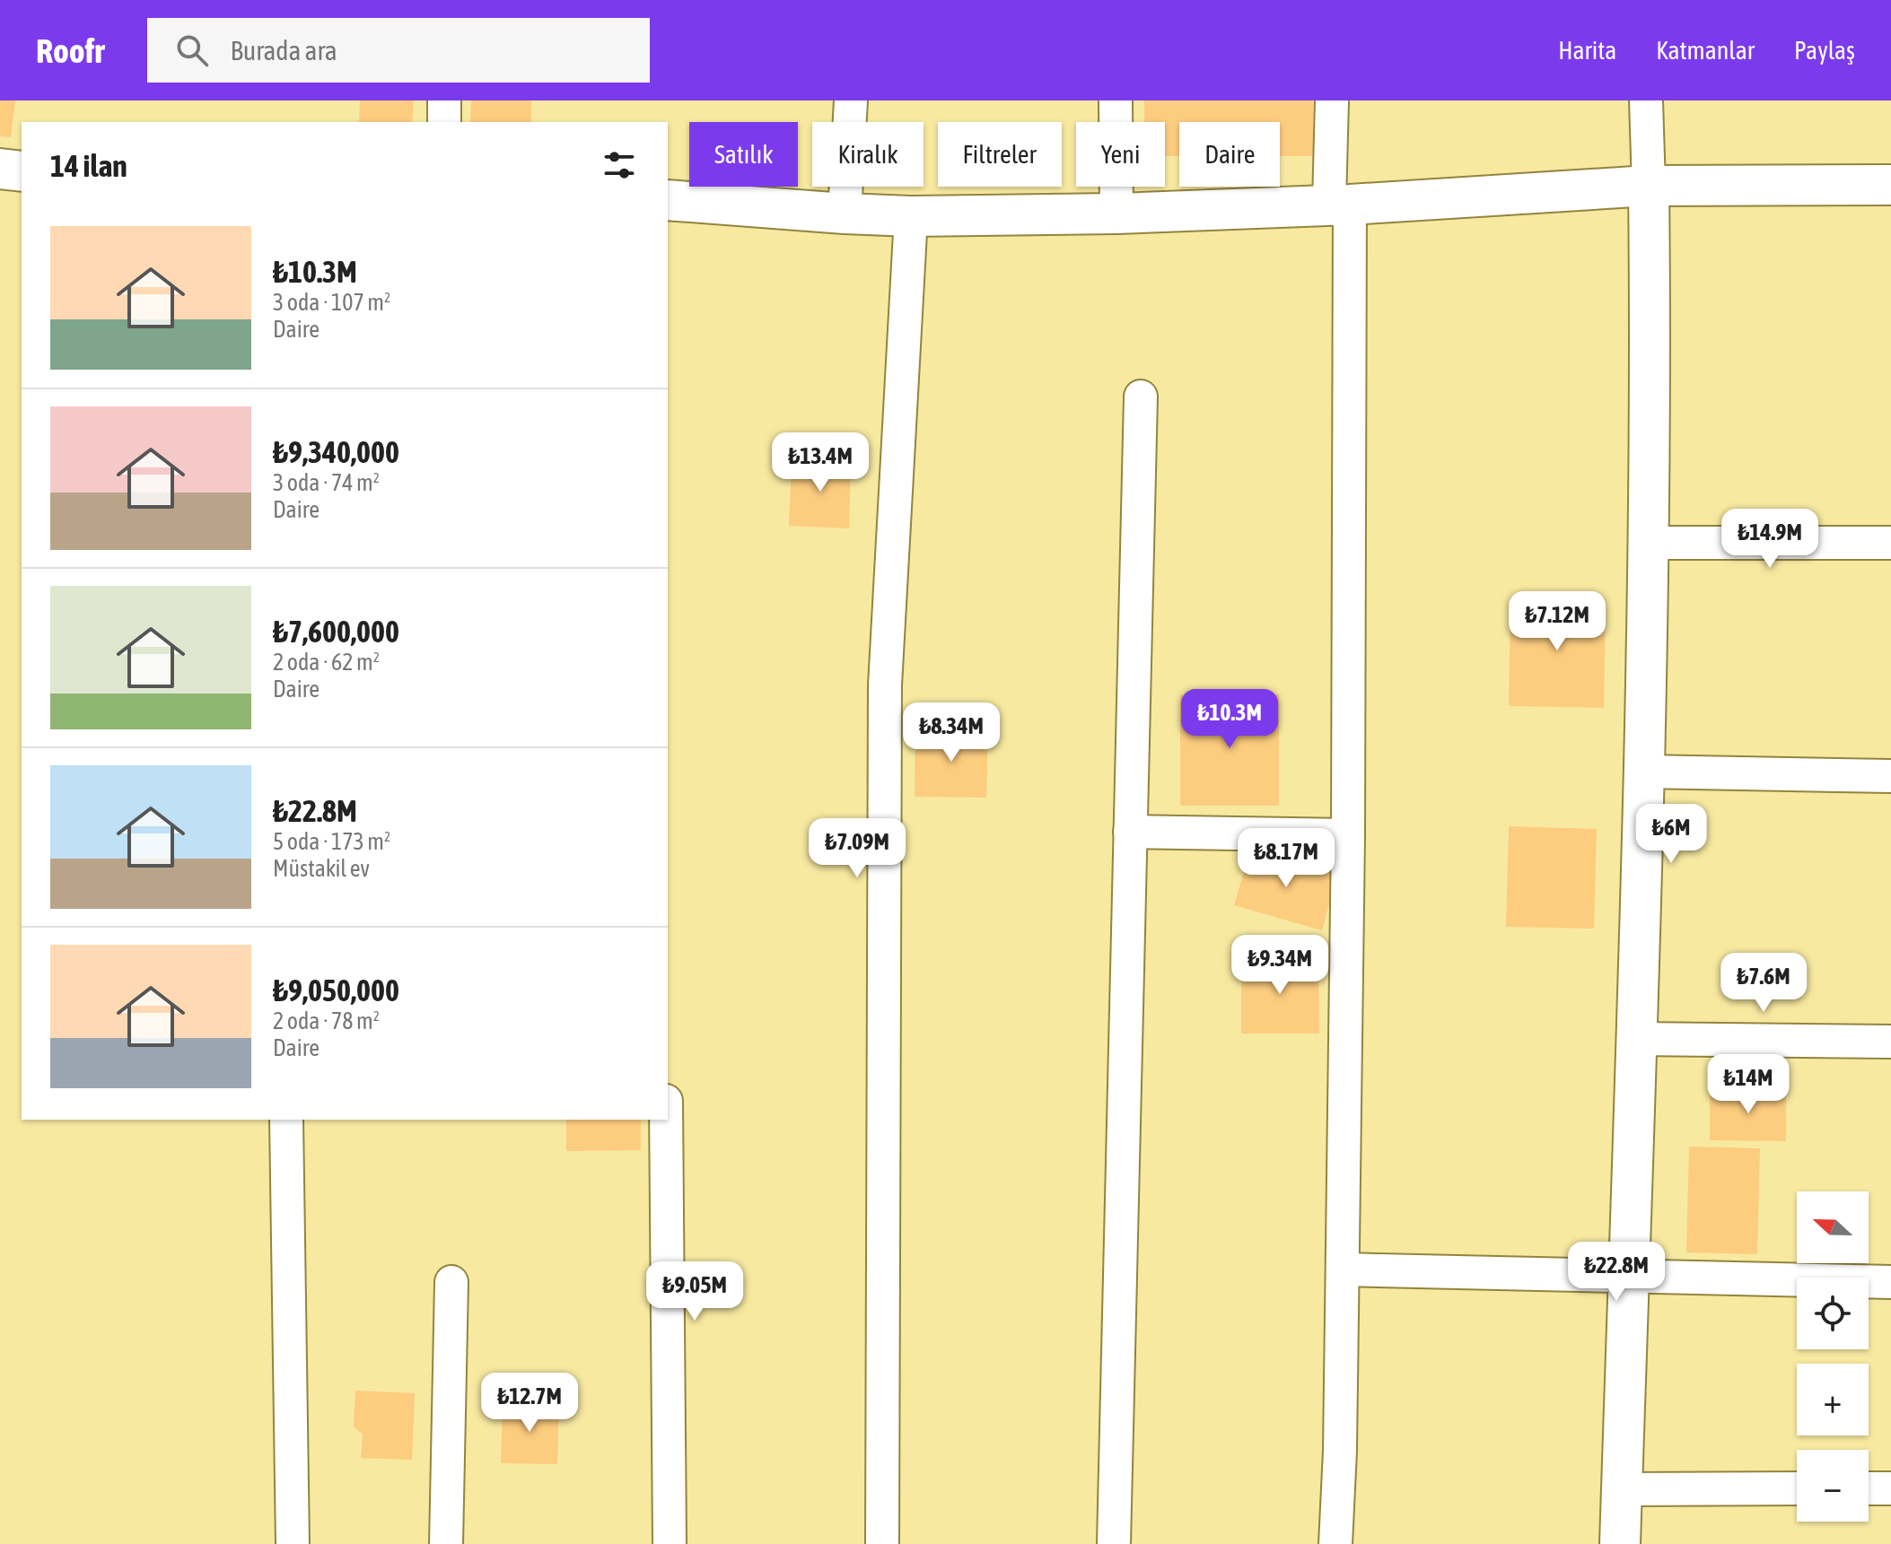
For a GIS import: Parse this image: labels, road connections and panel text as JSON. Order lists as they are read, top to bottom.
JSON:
{
  "north": "left",
  "page": {
    "header": "Roofr",
    "search": "Burada ara",
    "nav": ["Harita", "Katmanlar", "Paylaş"],
    "chip": [
      "Satılık",
      "Kiralık",
      "Filtreler",
      "Yeni",
      "Daire"
    ],
    "heading": "14 ilan",
    "list": [
      {
        "name": "₺10.3M",
        "note": "3 oda · 107 m² · Daire"
      },
      {
        "name": "₺9,340,000",
        "note": "3 oda · 74 m² · Daire"
      },
      {
        "name": "₺7,600,000",
        "note": "2 oda · 62 m² · Daire"
      },
      {
        "name": "₺22.8M",
        "note": "5 oda · 173 m² · Müstakil ev"
      },
      {
        "name": "₺9,050,000",
        "note": "2 oda · 78 m² · Daire"
      }
    ],
    "price": [
      "₺13.4M",
      "₺14.9M",
      "₺7.12M",
      "₺10.3M",
      "₺8.34M",
      "₺6M",
      "₺7.09M",
      "₺8.17M",
      "₺9.34M",
      "₺7.6M",
      "₺14M",
      "₺22.8M",
      "₺9.05M",
      "₺12.7M"
    ],
    "map_buttons": ["+", "−"]
  }
}
